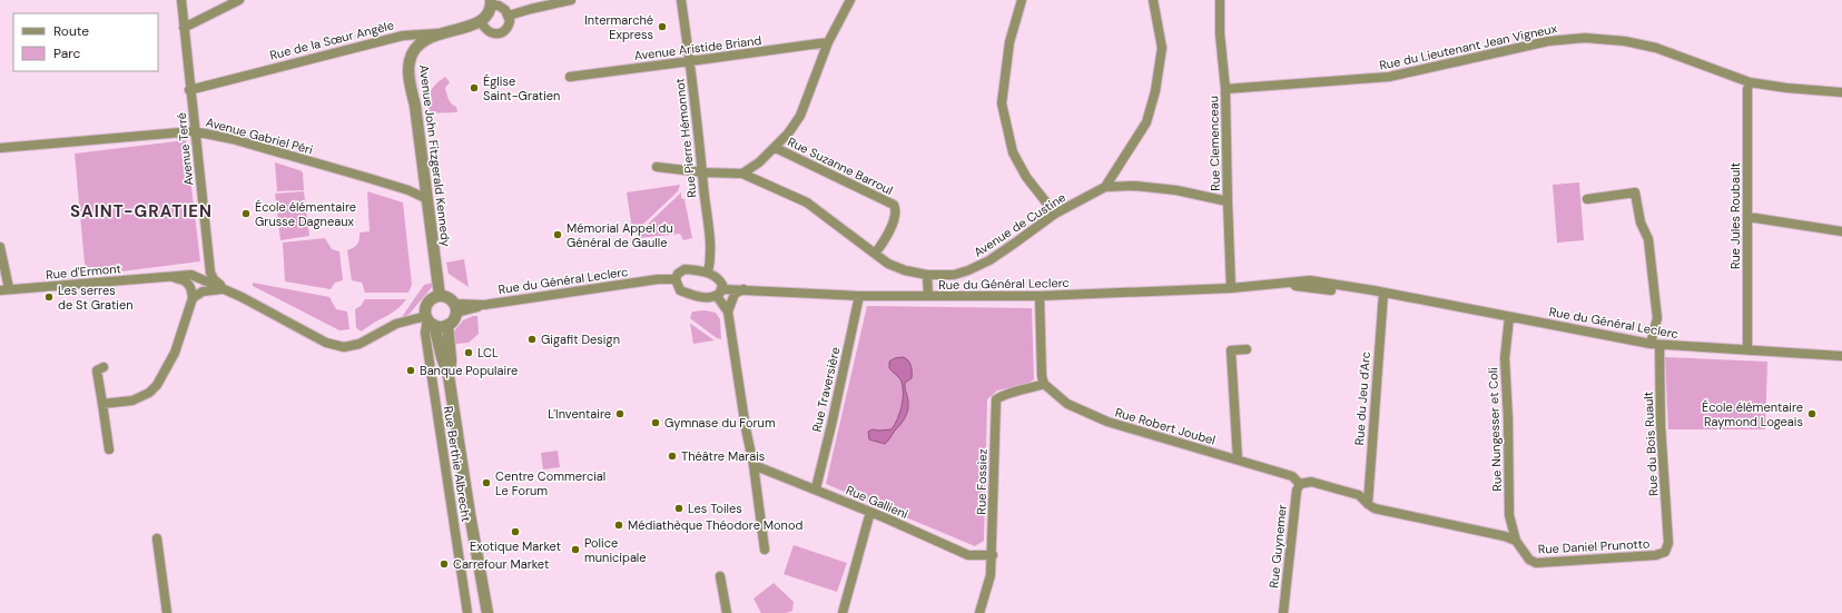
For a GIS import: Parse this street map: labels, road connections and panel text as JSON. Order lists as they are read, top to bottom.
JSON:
{
  "streets": {
    "street": [
      "Rue de la Sœur Angèle",
      "Rue du Lieutenant Jean Vigneux",
      "Avenue Aristide Briand",
      "Avenue Gabriel Péri",
      "Rue Pierre Hémonnot",
      "Rue Clemenceau",
      "Avenue Terré",
      "Avenue John Fitzgerald Kennedy",
      "Rue Suzanne Barroul",
      "Rue Jules Roubault",
      "Avenue de Custine",
      "Rue d'Ermont",
      "Rue du Général Leclerc",
      "Rue Traversière",
      "Rue du Jeu d'Arc",
      "Rue Robert Joubel",
      "Rue Nungesser et Coli",
      "Rue du Bois Ruault",
      "Rue Berthie Albrecht",
      "Rue Fossiez",
      "Rue Gallieni",
      "Rue Guynemer",
      "Rue Daniel Prunotto"
    ]
  },
  "crossings": [
    ["Rue de la Sœur Angèle", "Avenue Terré"],
    ["Rue de la Sœur Angèle", "Avenue John Fitzgerald Kennedy"],
    ["Rue du Lieutenant Jean Vigneux", "Rue Clemenceau"],
    ["Rue du Lieutenant Jean Vigneux", "Rue Jules Roubault"],
    ["Avenue Aristide Briand", "Rue Pierre Hémonnot"],
    ["Avenue Gabriel Péri", "Avenue Terré"],
    ["Avenue Gabriel Péri", "Avenue John Fitzgerald Kennedy"],
    ["Rue Clemenceau", "Avenue de Custine"],
    ["Rue Clemenceau", "Rue du Général Leclerc"],
    ["Avenue Terré", "Rue d'Ermont"],
    ["Avenue John Fitzgerald Kennedy", "Rue d'Ermont"],
    ["Avenue John Fitzgerald Kennedy", "Rue du Général Leclerc"],
    ["Avenue John Fitzgerald Kennedy", "Rue Berthie Albrecht"],
    ["Rue Suzanne Barroul", "Avenue de Custine"],
    ["Rue Jules Roubault", "Rue du Général Leclerc"],
    ["Rue d'Ermont", "Rue du Général Leclerc"],
    ["Rue d'Ermont", "Rue Berthie Albrecht"],
    ["Rue du Général Leclerc", "Rue Traversière"],
    ["Rue du Général Leclerc", "Rue du Jeu d'Arc"],
    ["Rue du Général Leclerc", "Rue Nungesser et Coli"],
    ["Rue du Général Leclerc", "Rue du Bois Ruault"],
    ["Rue du Général Leclerc", "Rue Berthie Albrecht"],
    ["Rue Traversière", "Rue Gallieni"],
    ["Rue du Jeu d'Arc", "Rue Robert Joubel"],
    ["Rue Robert Joubel", "Rue Fossiez"],
    ["Rue Robert Joubel", "Rue Guynemer"],
    ["Rue Nungesser et Coli", "Rue Daniel Prunotto"],
    ["Rue du Bois Ruault", "Rue Daniel Prunotto"],
    ["Rue Fossiez", "Rue Gallieni"]
  ],
  "districts": ["SAINT-GRATIEN"],
  "places": [
    "Intermarché Express",
    "Église Saint-Gratien",
    "École élémentaire Grusse Dagneaux",
    "Mémorial Appel du Général de Gaulle",
    "Les serres de St Gratien",
    "Gigafit Design",
    "LCL",
    "Banque Populaire",
    "L'Inventaire",
    "École élémentaire Raymond Logeais",
    "Gymnase du Forum",
    "Théâtre Marais",
    "Centre Commercial Le Forum",
    "Les Toiles",
    "Médiathèque Théodore Monod",
    "Exotique Market",
    "Police municipale",
    "Carrefour Market"
  ],
  "legend": ["Route", "Parc"]
}
